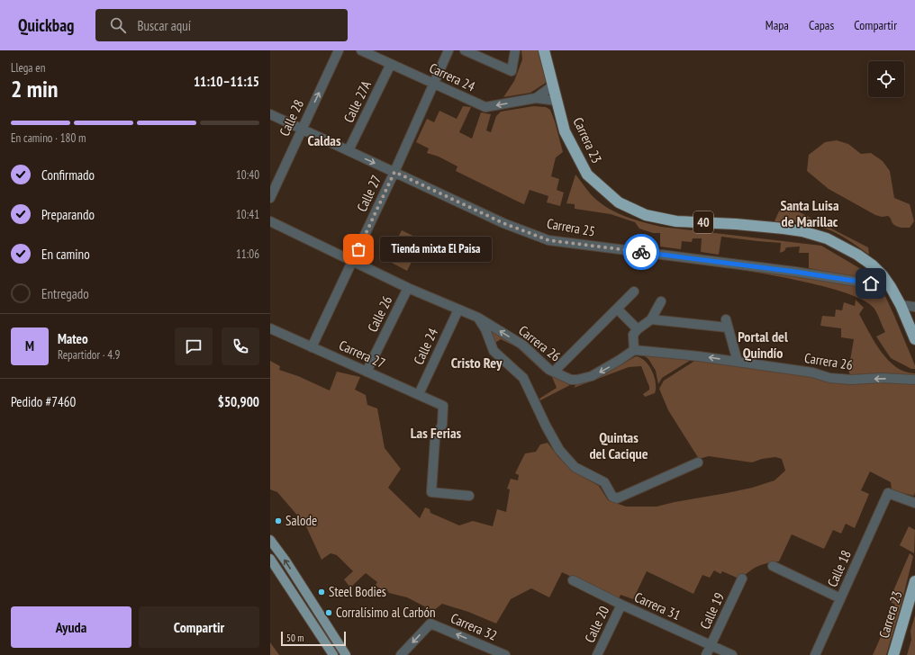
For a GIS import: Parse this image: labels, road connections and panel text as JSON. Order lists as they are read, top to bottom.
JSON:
{
  "streets": {
    "highway": ["Carrera 23", "40"],
    "street": [
      "Carrera 24",
      "Calle 27A",
      "Calle 28",
      "Calle 27",
      "Carrera 25",
      "Calle 26",
      "Carrera 26",
      "Calle 24",
      "Carrera 27",
      "Calle 18",
      "Carrera 31",
      "Calle 19",
      "Calle 20",
      "Carrera 32"
    ]
  },
  "crossings": [
    ["Carrera 24", "Calle 27A"],
    ["Carrera 24", "Carrera 23"],
    ["Carrera 24", "Calle 27"],
    ["Calle 27A", "Carrera 25"],
    ["Calle 28", "Carrera 25"],
    ["Carrera 23", "Carrera 25"],
    ["Calle 27", "Carrera 25"],
    ["Calle 27", "Carrera 26"],
    ["Calle 27", "Carrera 27"],
    ["Calle 26", "Carrera 26"],
    ["Calle 26", "Carrera 27"],
    ["Carrera 26", "Calle 24"],
    ["Calle 24", "Carrera 27"],
    ["Carrera 31", "Calle 19"],
    ["Carrera 31", "Calle 20"]
  ],
  "one_way": [
    "Carrera 24",
    "Calle 28",
    "Carrera 26",
    "Carrera 32"
  ],
  "districts": [
    "Caldas",
    "Santa Luisa de Marillac",
    "Portal del Quindío",
    "Cristo Rey",
    "Las Ferias",
    "Quintas del Cacique"
  ],
  "places": [
    "Tienda mixta El Paisa",
    "Salode",
    "Steel Bodies",
    "Corralísimo al Carbón"
  ],
  "scale_bar": "50 m",
  "page": {
    "header": "Quickbag",
    "search": "Buscar aquí",
    "nav": ["Mapa", "Capas", "Compartir"],
    "heading": ["2 min", "Llega en", "11:10–11:15"],
    "panel": [
      "Mateo",
      "Repartidor · 4.9",
      "Pedido #7460",
      "$50,900"
    ],
    "bar": "En camino · 180 m",
    "list": [
      ["Confirmado", "10:40"],
      ["Preparando", "10:41"],
      ["En camino", "11:06"],
      "Entregado"
    ],
    "bubble": "Tienda mixta El Paisa",
    "round": "M",
    "buttons": ["Ayuda", "Compartir"],
    "scale": "50 m"
  }
}
